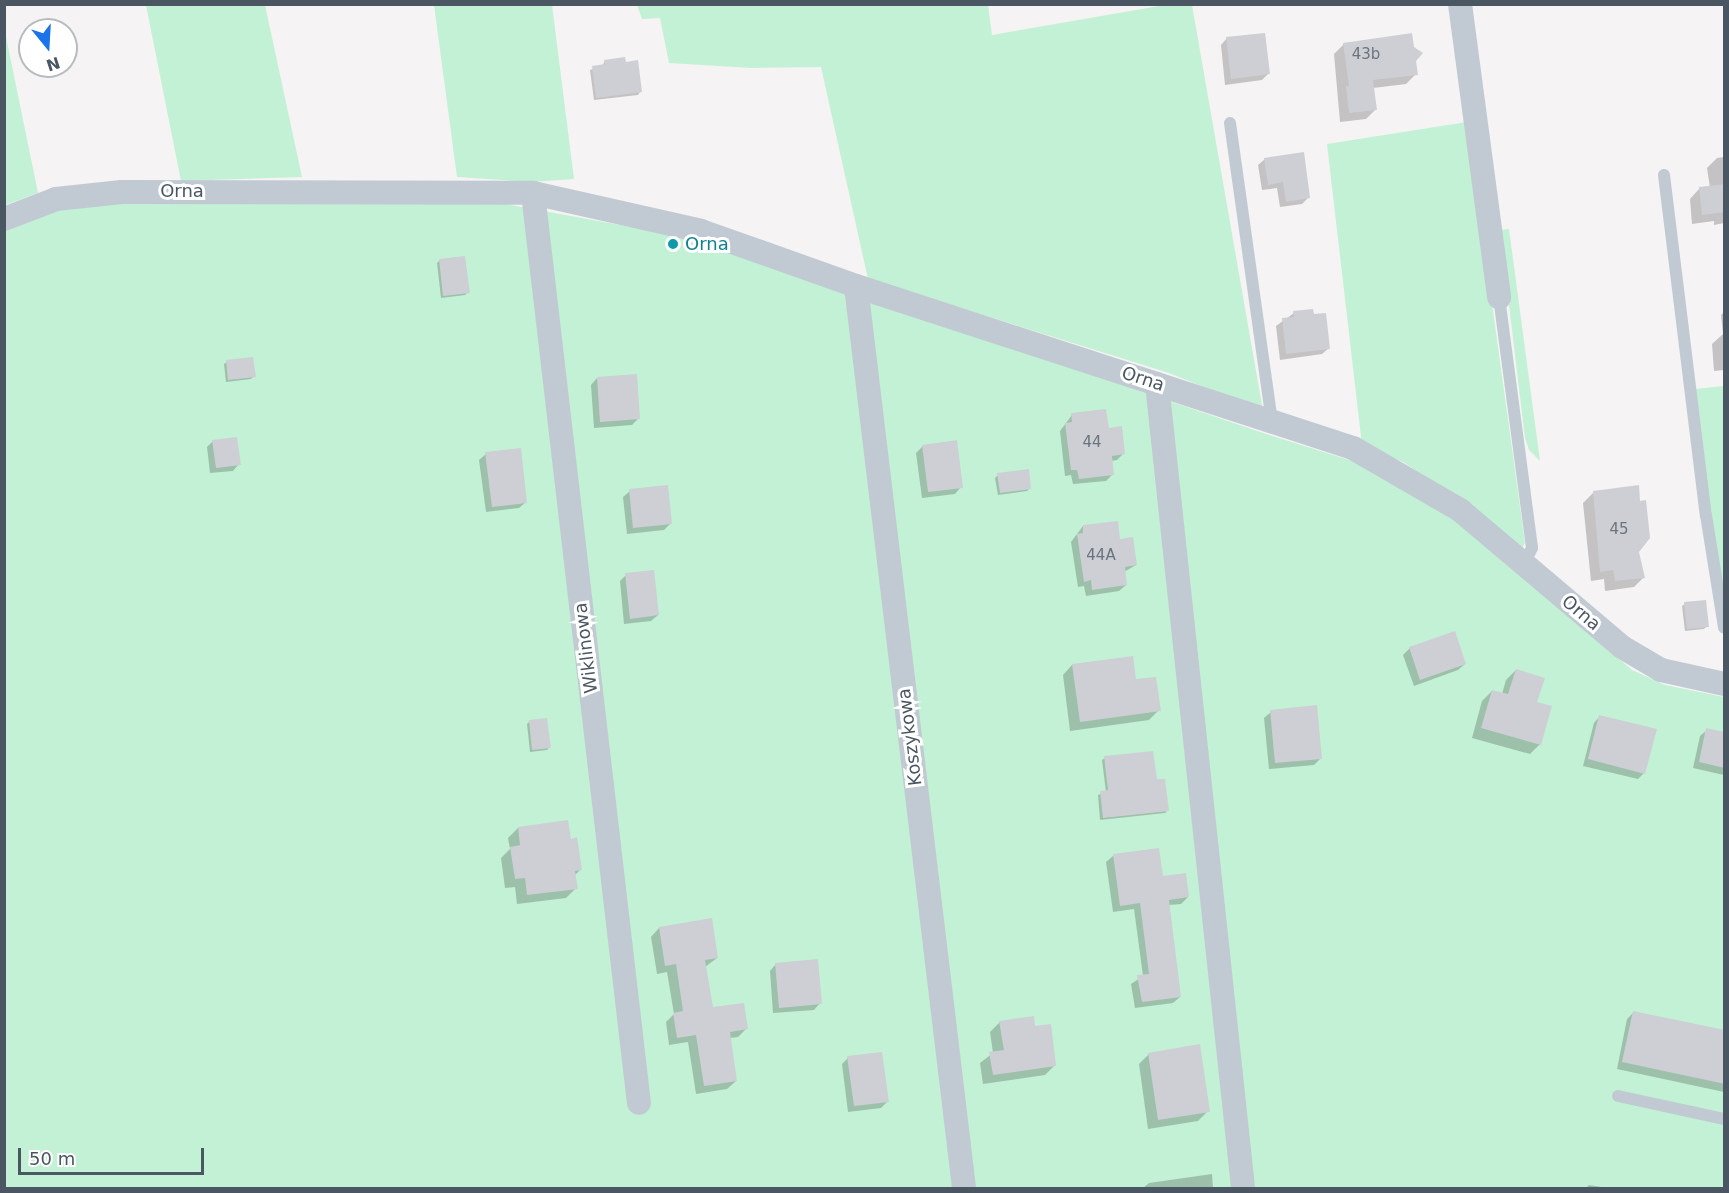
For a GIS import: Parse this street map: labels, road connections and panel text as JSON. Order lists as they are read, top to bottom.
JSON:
{
  "streets": {
    "street": ["Orna", "Wiklinowa", "Koszykowa"]
  },
  "crossings": [
    ["Orna", "Wiklinowa"],
    ["Orna", "Koszykowa"]
  ],
  "places": ["Orna"],
  "house_numbers": [
    "43b",
    "44",
    "45",
    "44A"
  ],
  "scale_bar": "50 m",
  "north": "bottom"
}
